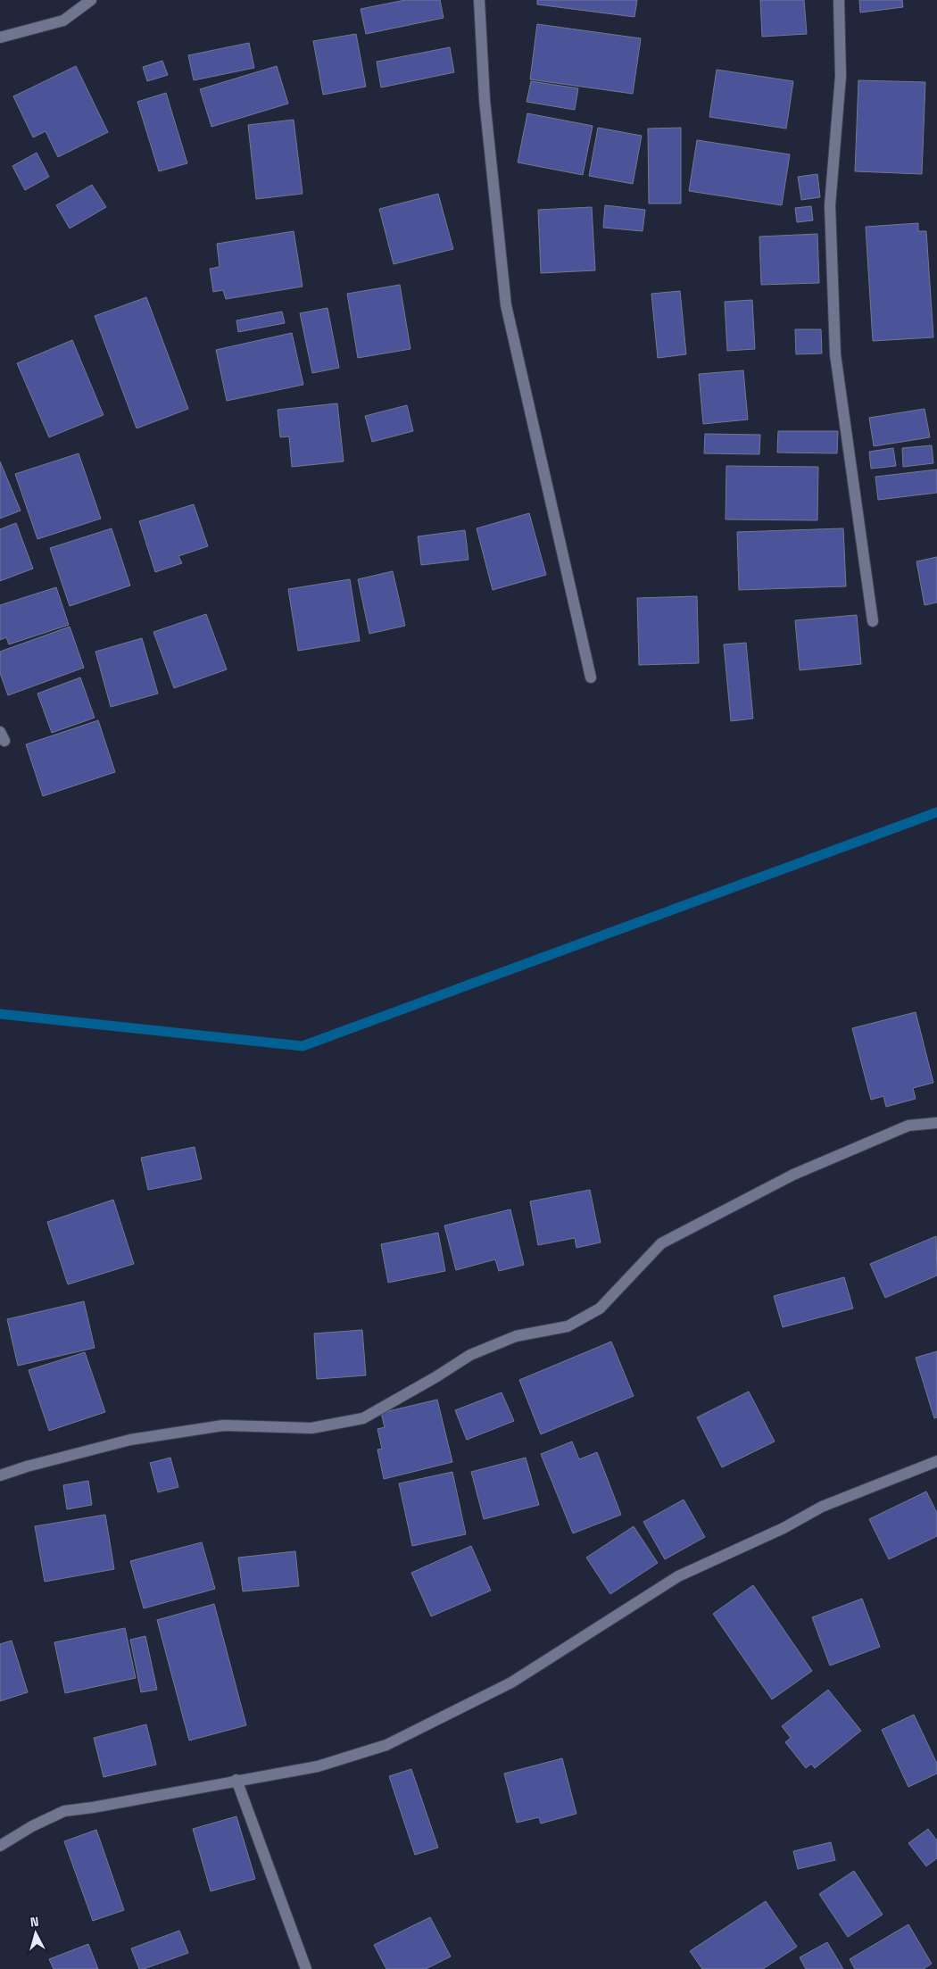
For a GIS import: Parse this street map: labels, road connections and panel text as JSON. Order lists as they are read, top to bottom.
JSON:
{
  "north": "top"
}
